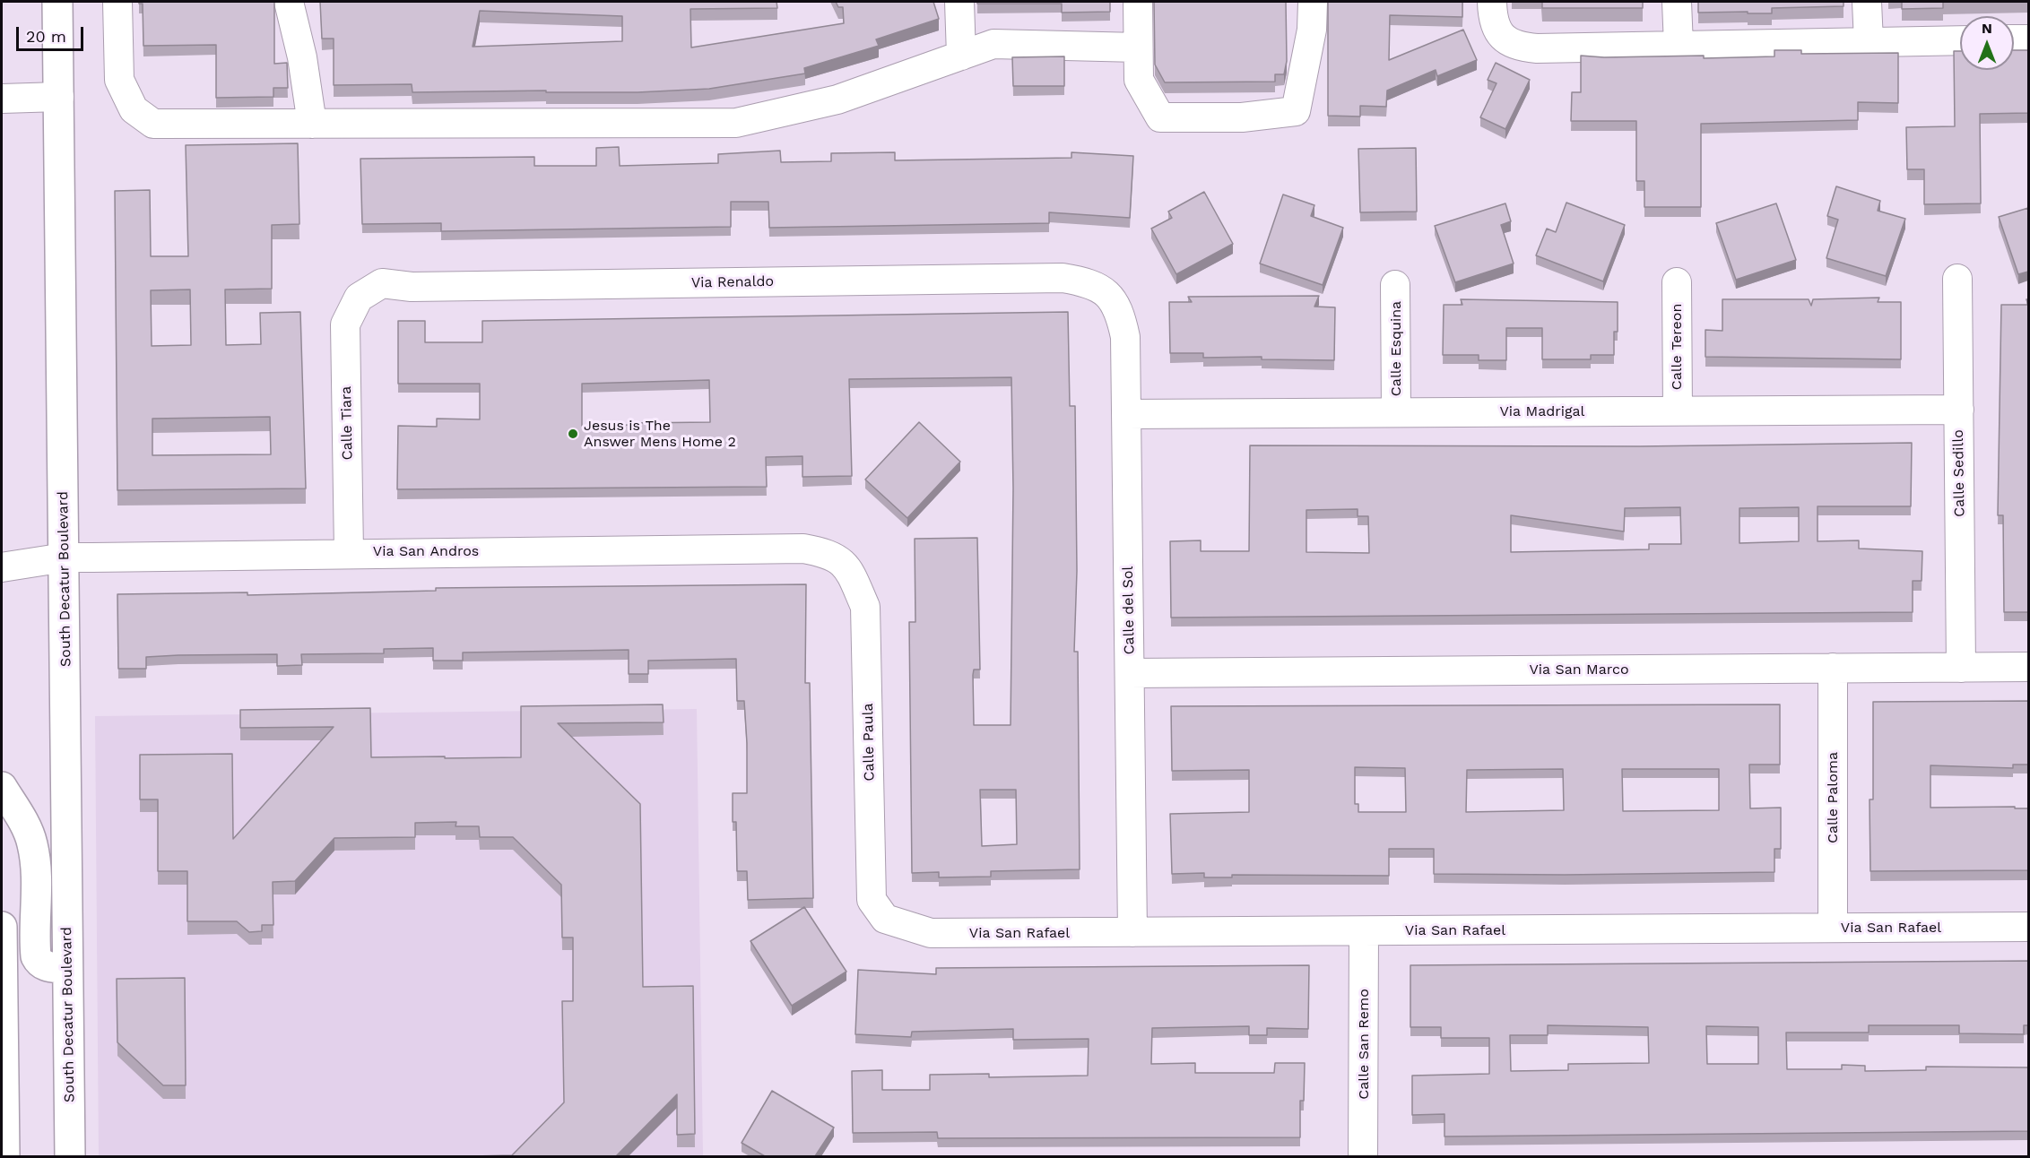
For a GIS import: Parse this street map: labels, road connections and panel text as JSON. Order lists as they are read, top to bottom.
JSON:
{
  "streets": {
    "main road": ["South Decatur Boulevard"],
    "street": [
      "Via Renaldo",
      "Calle Tereon",
      "Calle Esquina",
      "Via Madrigal",
      "Calle Tiara",
      "Calle Sedillo",
      "Via San Andros",
      "Calle del Sol",
      "Via San Marco",
      "Calle Paula",
      "Calle Paloma",
      "Via San Rafael",
      "Calle San Remo"
    ]
  },
  "crossings": [
    ["Via Renaldo", "Calle Tiara"],
    ["Via Renaldo", "Calle del Sol"],
    ["Calle Tereon", "Via Madrigal"],
    ["Calle Esquina", "Via Madrigal"],
    ["Via Madrigal", "Calle Sedillo"],
    ["Via Madrigal", "Calle del Sol"],
    ["Calle Tiara", "Via San Andros"],
    ["Calle Sedillo", "Via San Marco"],
    ["Via San Andros", "South Decatur Boulevard"],
    ["Via San Andros", "Calle Paula"],
    ["Calle del Sol", "Via San Marco"],
    ["Calle del Sol", "Via San Rafael"],
    ["Via San Marco", "Calle Paloma"],
    ["Calle Paula", "Via San Rafael"],
    ["Calle Paloma", "Via San Rafael"],
    ["Via San Rafael", "Calle San Remo"]
  ],
  "places": ["Jesus is The Answer Mens Home 2"],
  "scale_bar": "20 m",
  "north": "top"
}
